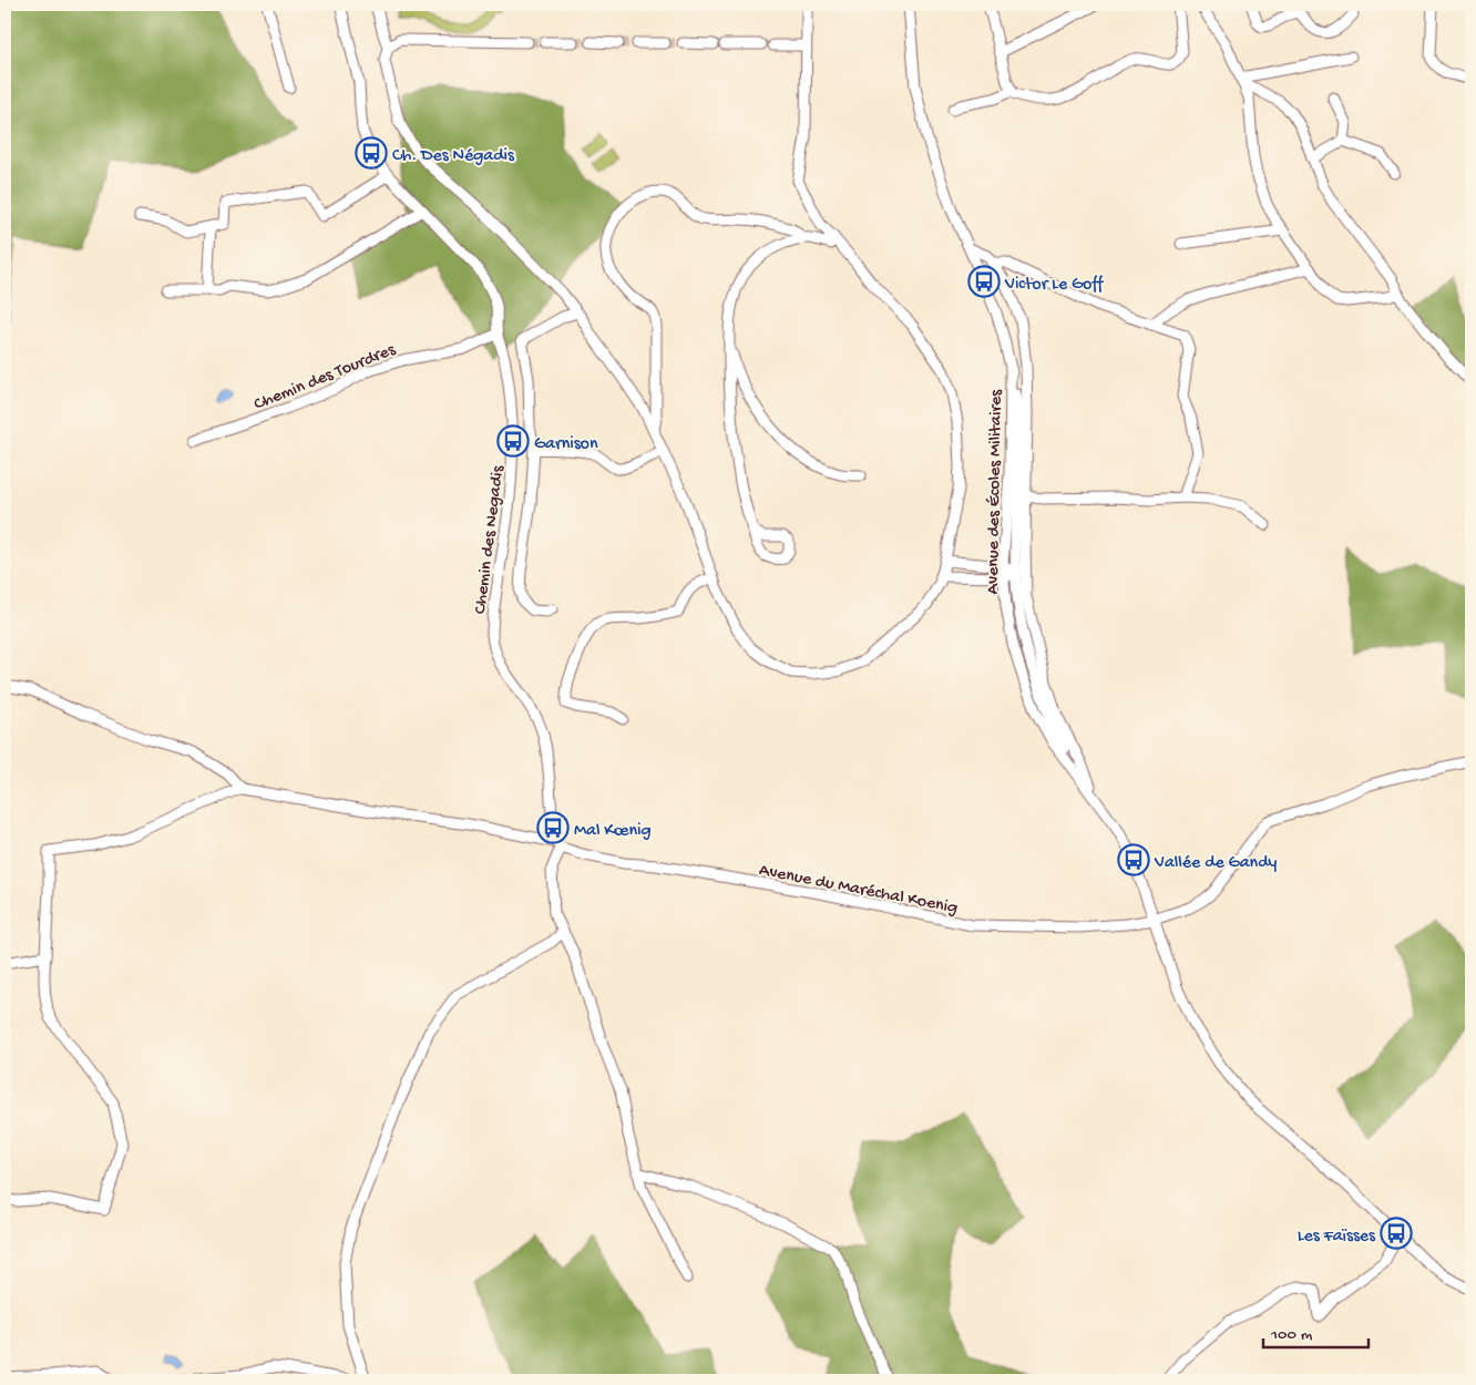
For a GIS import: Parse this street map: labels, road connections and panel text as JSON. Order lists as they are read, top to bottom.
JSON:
{
  "streets": {
    "street": [
      "Chemin des Tourdres",
      "Avenue des Écoles Militaires",
      "Chemin des Negadis",
      "Avenue du Maréchal Koenig"
    ]
  },
  "crossings": [
    ["Chemin des Tourdres", "Chemin des Negadis"],
    ["Avenue des Écoles Militaires", "Avenue du Maréchal Koenig"],
    ["Chemin des Negadis", "Avenue du Maréchal Koenig"]
  ],
  "places": {
    "bus stop": [
      "Ch. Des Négadis",
      "Victor Le Goff",
      "Garnison",
      "Mal Kœnig",
      "Vallée de Gandy",
      "Les Faïsses"
    ]
  },
  "scale_bar": "100 m"
}
